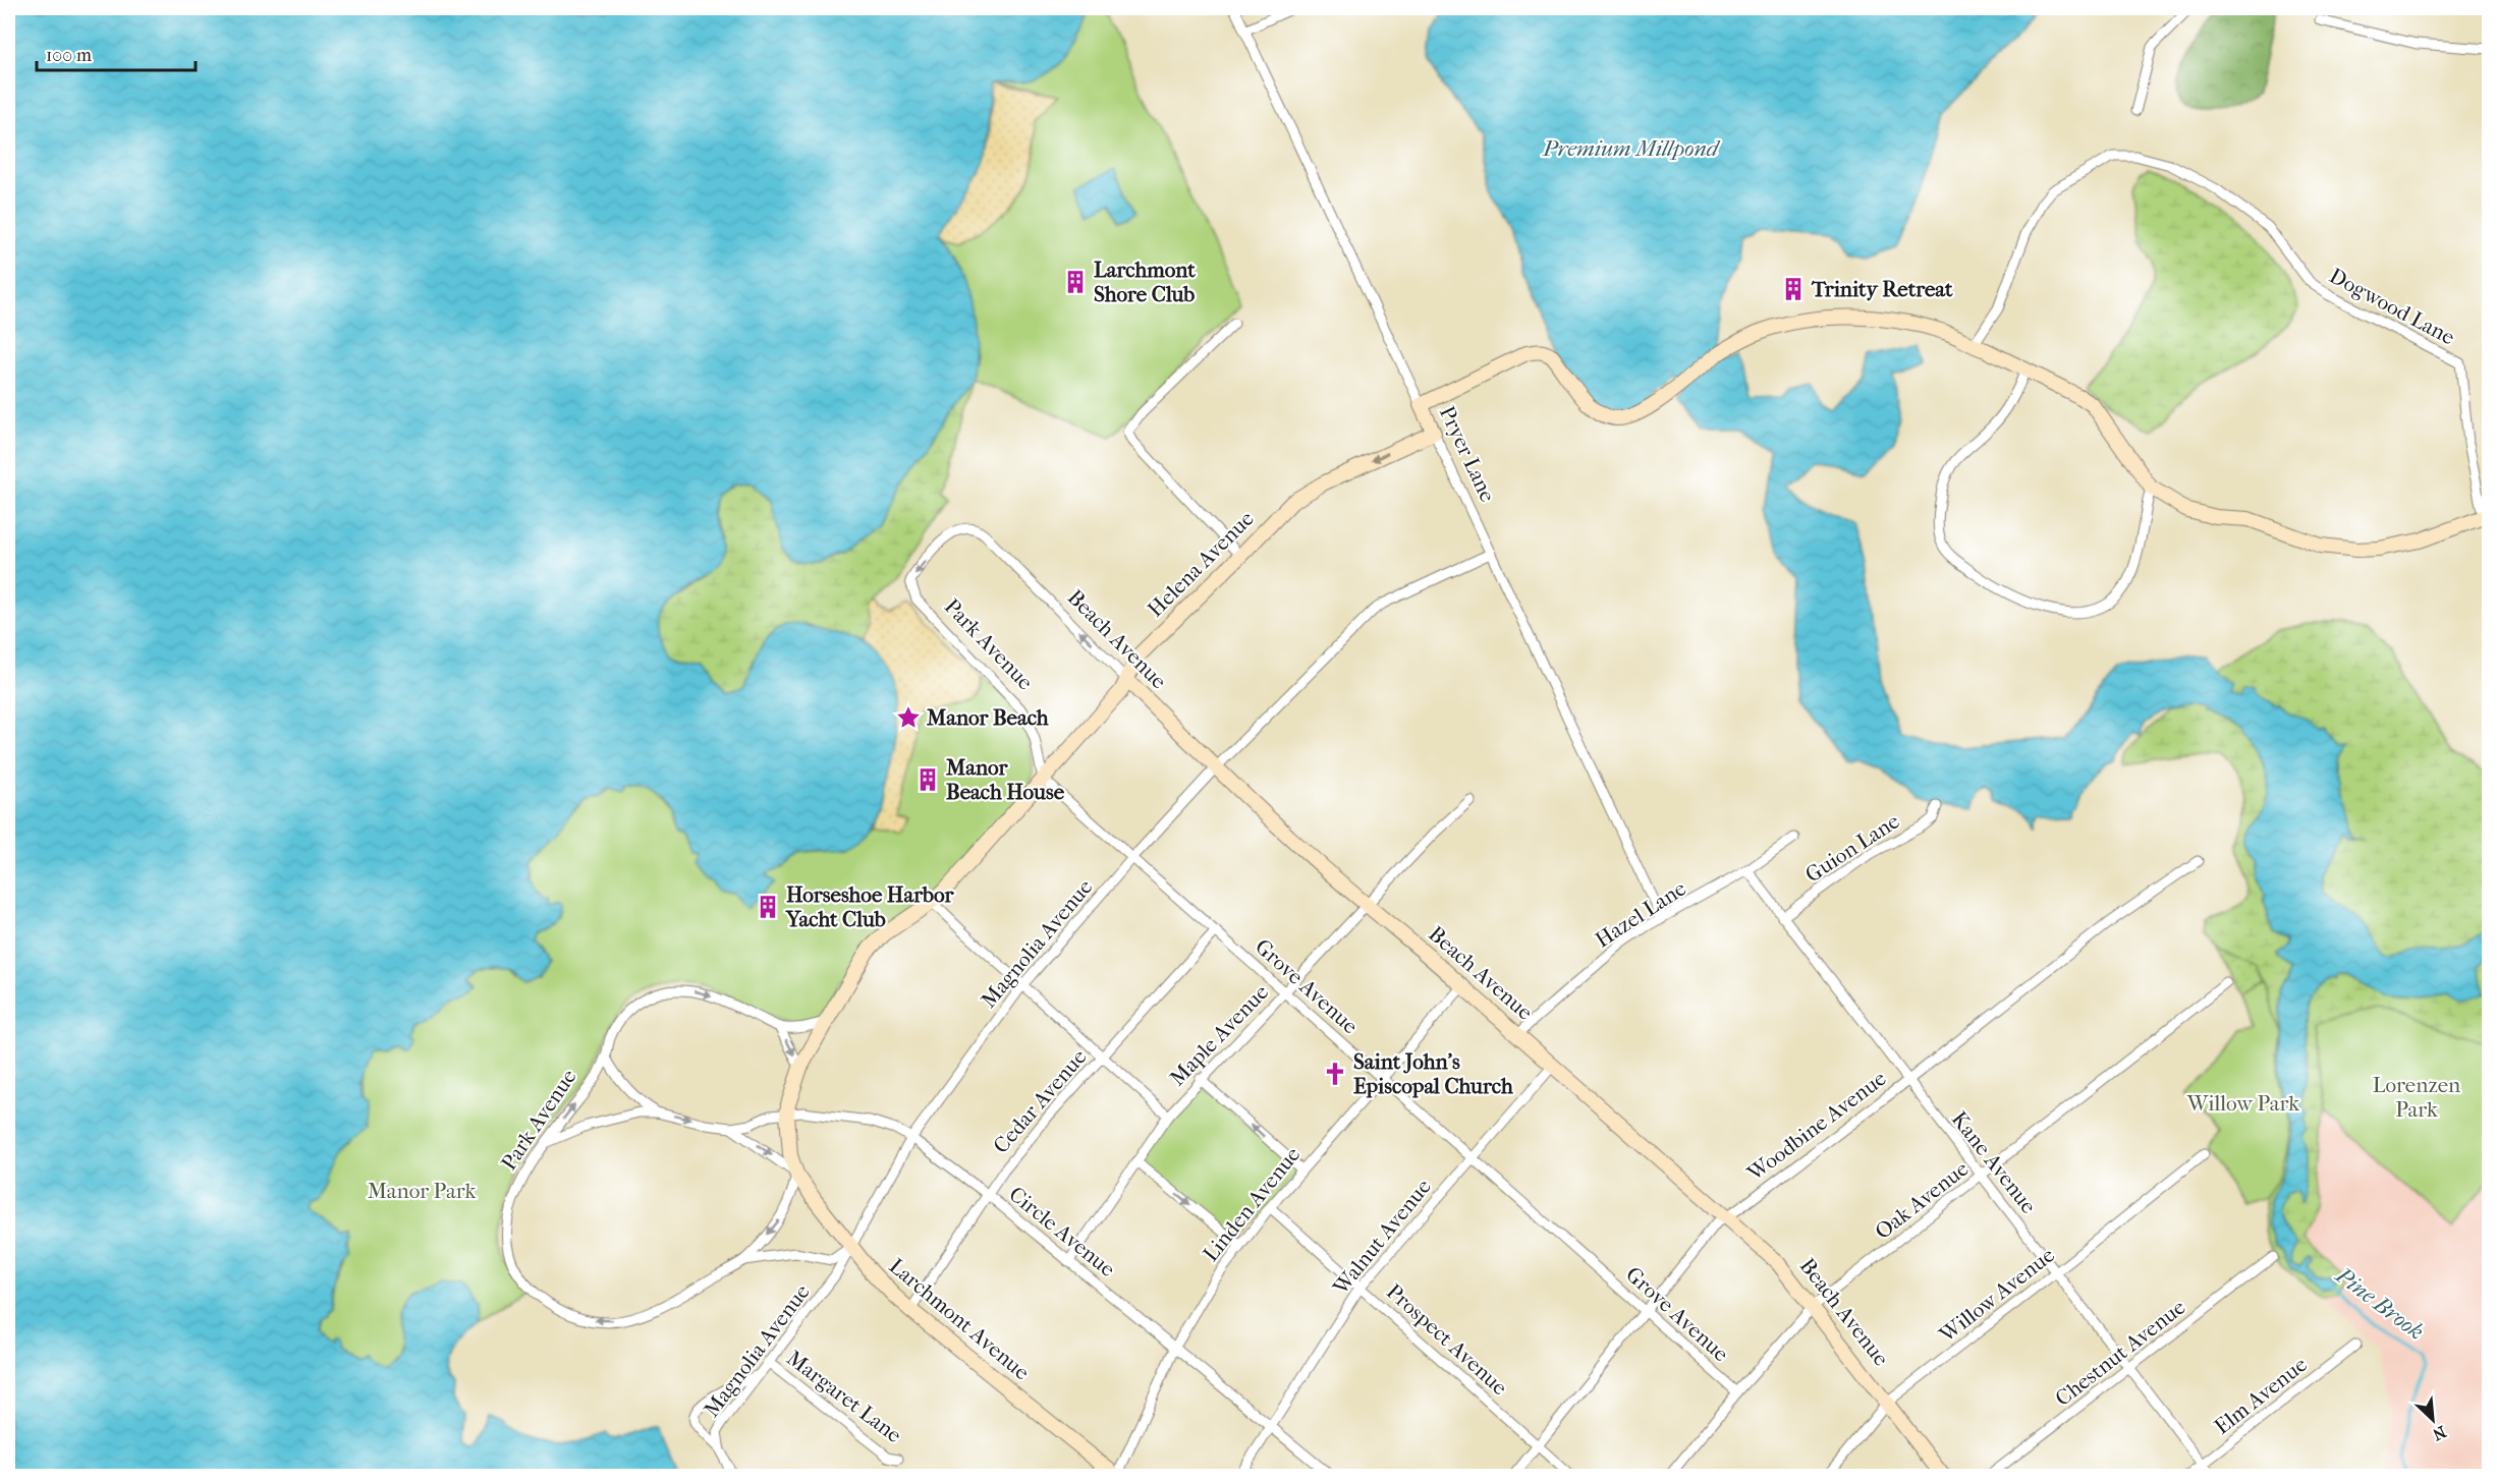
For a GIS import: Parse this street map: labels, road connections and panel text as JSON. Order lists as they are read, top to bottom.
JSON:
{
  "streets": {
    "street": [
      "Dogwood Lane",
      "Pryer Lane",
      "Helena Avenue",
      "Beach Avenue",
      "Park Avenue",
      "Guion Lane",
      "Hazel Lane",
      "Magnolia Avenue",
      "Grove Avenue",
      "Maple Avenue",
      "Cedar Avenue",
      "Woodbine Avenue",
      "Kane Avenue",
      "Oak Avenue",
      "Linden Avenue",
      "Circle Avenue",
      "Walnut Avenue",
      "Willow Avenue",
      "Larchmont Avenue",
      "Prospect Avenue",
      "Chestnut Avenue",
      "Elm Avenue",
      "Margaret Lane"
    ]
  },
  "crossings": [
    ["Pryer Lane", "Helena Avenue"],
    ["Pryer Lane", "Hazel Lane"],
    ["Pryer Lane", "Magnolia Avenue"],
    ["Helena Avenue", "Beach Avenue"],
    ["Helena Avenue", "Park Avenue"],
    ["Helena Avenue", "Grove Avenue"],
    ["Beach Avenue", "Park Avenue"],
    ["Beach Avenue", "Hazel Lane"],
    ["Beach Avenue", "Magnolia Avenue"],
    ["Beach Avenue", "Maple Avenue"],
    ["Beach Avenue", "Woodbine Avenue"],
    ["Beach Avenue", "Oak Avenue"],
    ["Beach Avenue", "Linden Avenue"],
    ["Beach Avenue", "Walnut Avenue"],
    ["Beach Avenue", "Willow Avenue"],
    ["Park Avenue", "Magnolia Avenue"],
    ["Park Avenue", "Grove Avenue"],
    ["Park Avenue", "Circle Avenue"],
    ["Park Avenue", "Larchmont Avenue"],
    ["Guion Lane", "Kane Avenue"],
    ["Hazel Lane", "Kane Avenue"],
    ["Magnolia Avenue", "Grove Avenue"],
    ["Magnolia Avenue", "Circle Avenue"],
    ["Magnolia Avenue", "Larchmont Avenue"],
    ["Magnolia Avenue", "Margaret Lane"],
    ["Grove Avenue", "Maple Avenue"],
    ["Grove Avenue", "Cedar Avenue"],
    ["Grove Avenue", "Woodbine Avenue"],
    ["Grove Avenue", "Oak Avenue"],
    ["Grove Avenue", "Linden Avenue"],
    ["Grove Avenue", "Walnut Avenue"],
    ["Maple Avenue", "Circle Avenue"],
    ["Cedar Avenue", "Circle Avenue"],
    ["Cedar Avenue", "Larchmont Avenue"],
    ["Woodbine Avenue", "Kane Avenue"],
    ["Woodbine Avenue", "Prospect Avenue"],
    ["Kane Avenue", "Oak Avenue"],
    ["Kane Avenue", "Willow Avenue"],
    ["Kane Avenue", "Chestnut Avenue"],
    ["Kane Avenue", "Elm Avenue"],
    ["Linden Avenue", "Circle Avenue"],
    ["Linden Avenue", "Larchmont Avenue"],
    ["Linden Avenue", "Prospect Avenue"],
    ["Circle Avenue", "Walnut Avenue"],
    ["Circle Avenue", "Larchmont Avenue"],
    ["Walnut Avenue", "Prospect Avenue"]
  ],
  "one_way": ["Helena Avenue"],
  "water": ["Premium Millpond", "Pine Brook"],
  "parks": ["Lorenzen Park", "Willow Park", "Manor Park"],
  "places": {
    "building": [
      "Larchmont Shore Club",
      "Trinity Retreat",
      "Manor Beach House",
      "Horseshoe Harbor Yacht Club"
    ],
    "place": ["Manor Beach"],
    "church": ["Saint John's Episcopal Church"]
  },
  "scale_bar": "100 m",
  "north": "bottom right"
}
